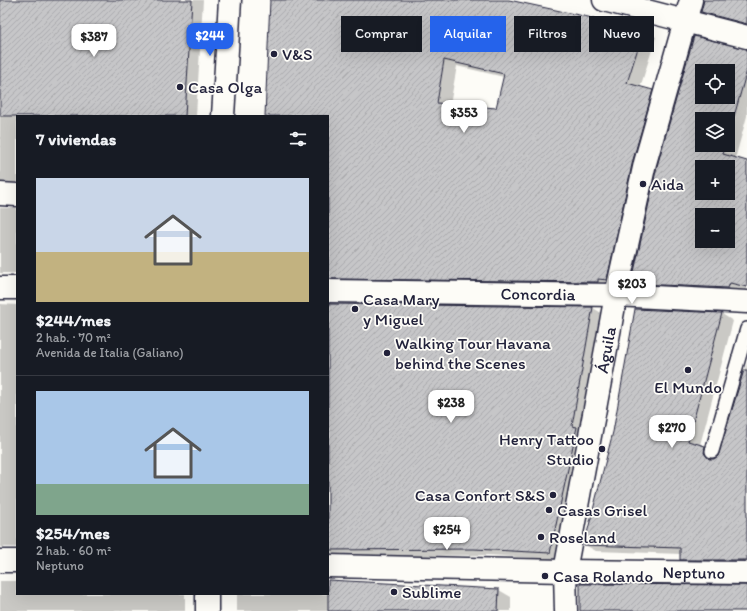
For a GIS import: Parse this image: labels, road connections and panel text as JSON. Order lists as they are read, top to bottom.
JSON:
{
  "streets": {
    "street": ["Concordia", "Águila", "Neptuno"]
  },
  "crossings": [
    ["Concordia", "Águila"],
    ["Águila", "Neptuno"]
  ],
  "places": [
    "V&S",
    "Casa Olga",
    "Aida",
    "Casa Mary y Miguel",
    "Walking Tour Havana behind the Scenes",
    "El Mundo",
    "Henry Tattoo Studio",
    "Casa Confort S&S",
    "Casas Grisel",
    "Roseland",
    "Casa Rolando",
    "Sublime"
  ],
  "page": {
    "chip": [
      "Comprar",
      "Alquilar",
      "Filtros",
      "Nuevo"
    ],
    "price": [
      "$244",
      "$387",
      "$353",
      "$203",
      "$238",
      "$270",
      "$254"
    ],
    "map_buttons": ["+", "−"],
    "heading": "7 viviendas",
    "list": [
      {
        "name": "$244/mes",
        "note": "2 hab. · 70 m² · Avenida de Italia (Galiano)"
      },
      {
        "name": "$254/mes",
        "note": "2 hab. · 60 m² · Neptuno"
      }
    ]
  }
}
